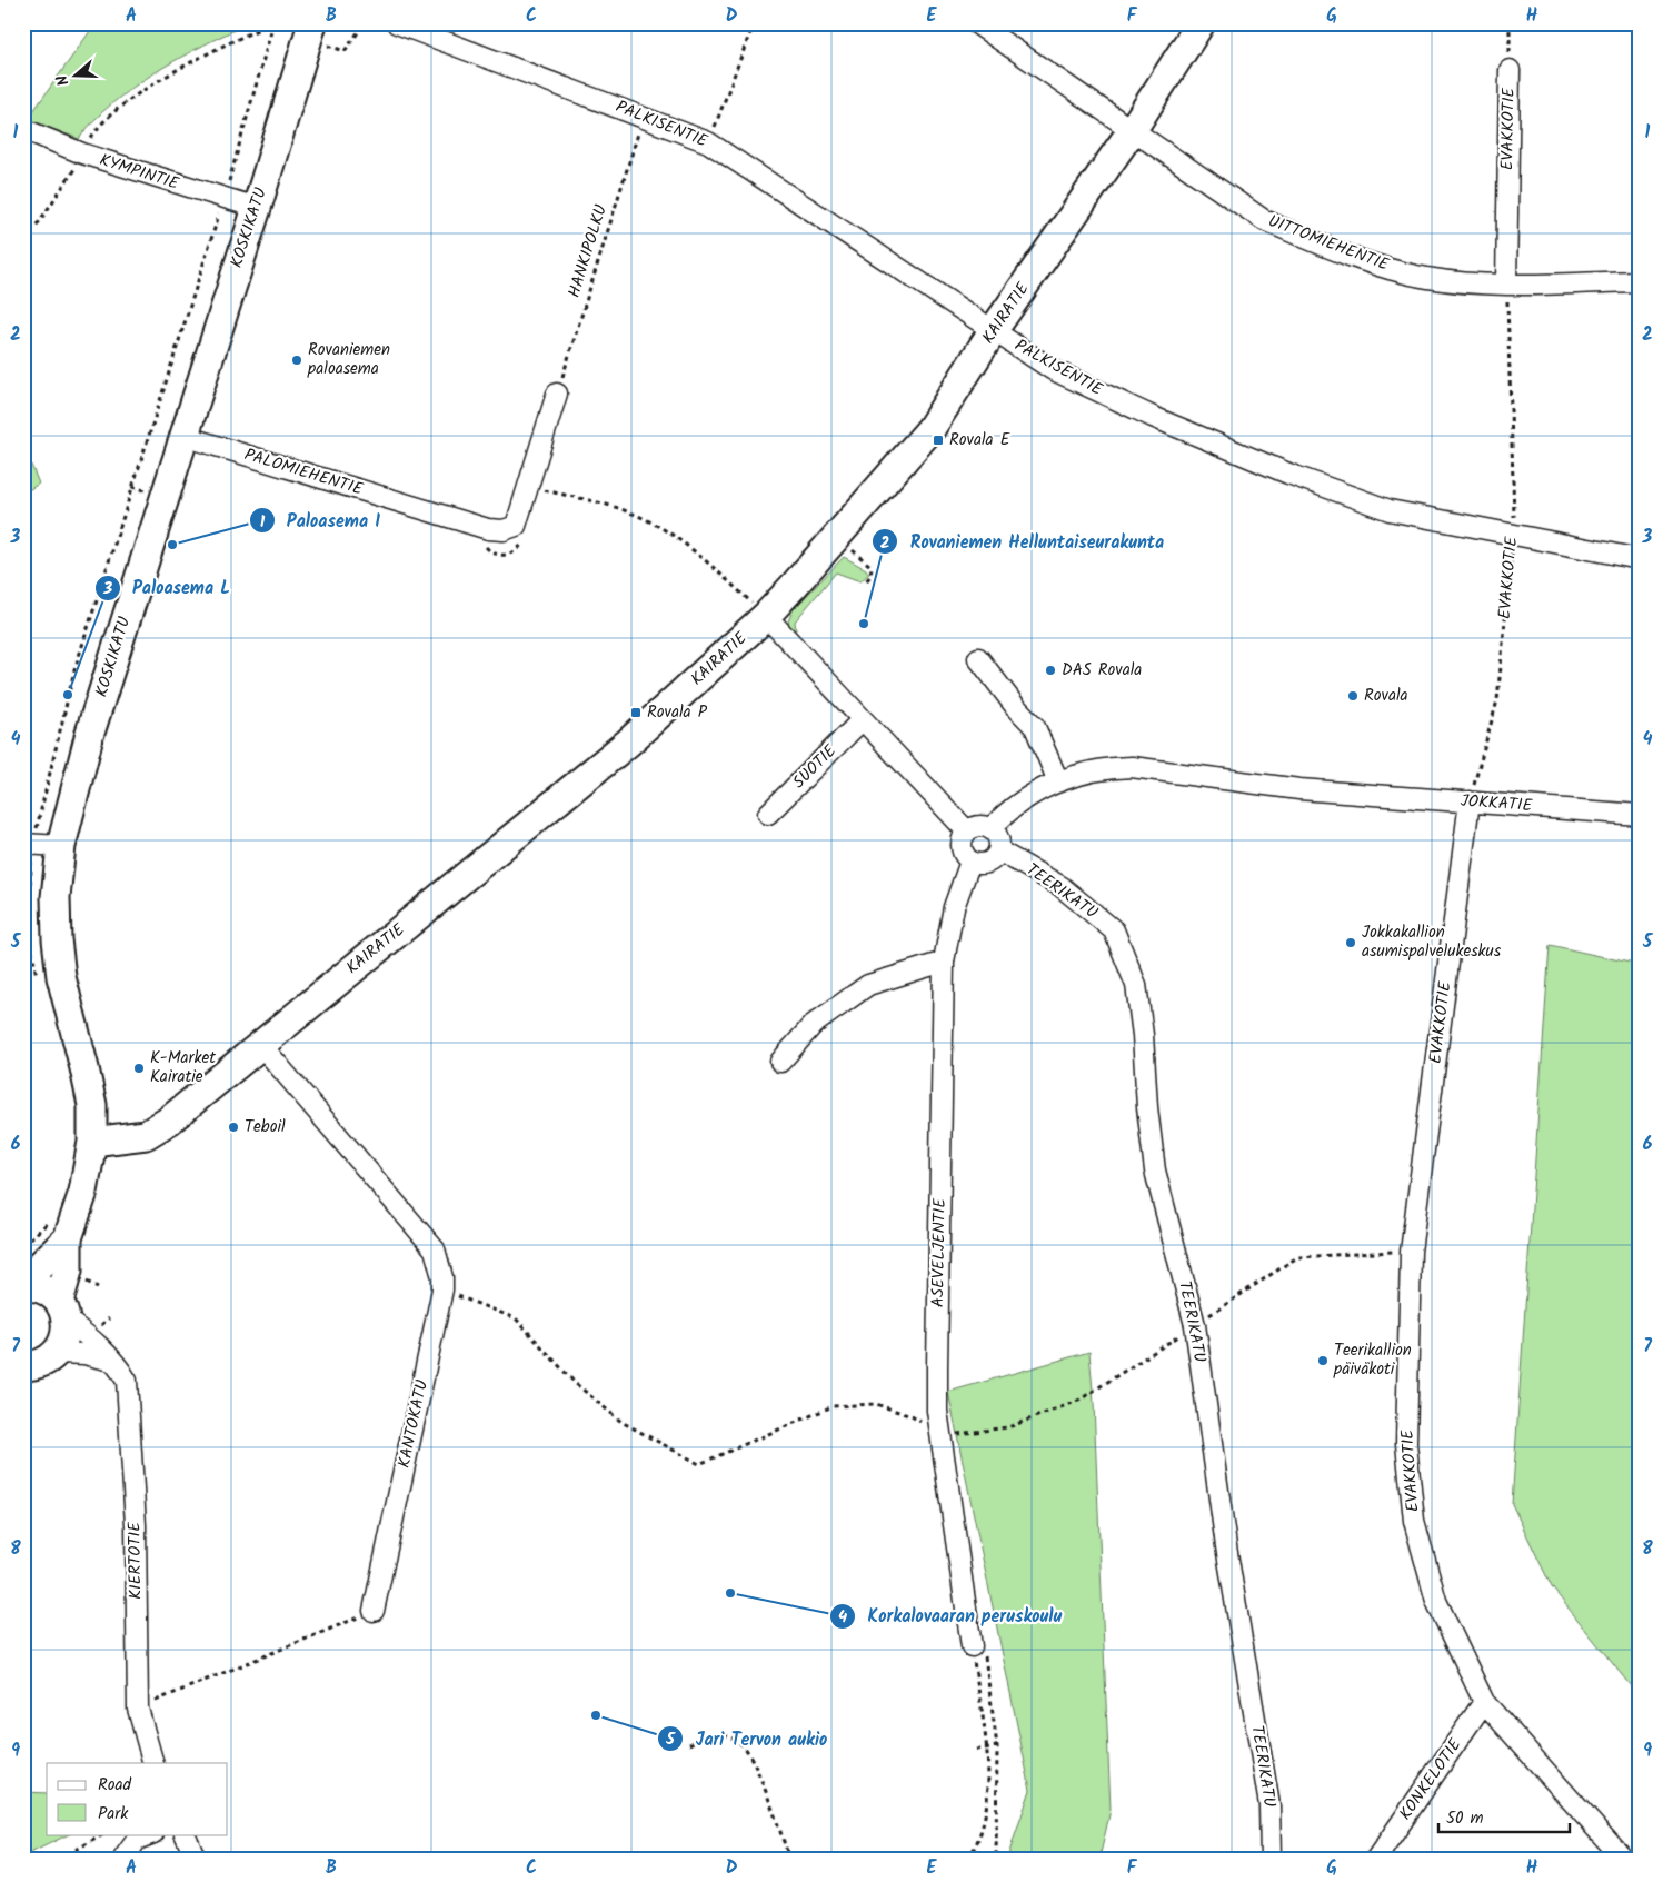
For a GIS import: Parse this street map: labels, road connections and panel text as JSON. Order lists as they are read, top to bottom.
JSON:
{
  "streets": {
    "main road": ["KOSKIKATU", "KAIRATIE"],
    "street": [
      "PALKISENTIE",
      "EVAKKOTIE",
      "KYMPINTIE",
      "UITTOMIEHENTIE",
      "PALOMIEHENTIE",
      "SUOTIE",
      "JOKKATIE",
      "TEERIKATU",
      "ASEVELJENTIE",
      "KANTOKATU",
      "KIERTOTIE",
      "KONKELOTIE"
    ],
    "path": ["HANKIPOLKU"]
  },
  "crossings": [
    ["PALKISENTIE", "EVAKKOTIE"],
    ["PALKISENTIE", "HANKIPOLKU"],
    ["PALKISENTIE", "KAIRATIE"],
    ["EVAKKOTIE", "UITTOMIEHENTIE"],
    ["EVAKKOTIE", "JOKKATIE"],
    ["EVAKKOTIE", "KONKELOTIE"],
    ["KYMPINTIE", "KOSKIKATU"],
    ["KOSKIKATU", "KAIRATIE"],
    ["KOSKIKATU", "PALOMIEHENTIE"],
    ["KOSKIKATU", "KIERTOTIE"],
    ["UITTOMIEHENTIE", "KAIRATIE"],
    ["HANKIPOLKU", "PALOMIEHENTIE"],
    ["KAIRATIE", "KANTOKATU"],
    ["TEERIKATU", "ASEVELJENTIE"]
  ],
  "places": {
    "other": [
      "Rovaniemen paloasema",
      "Paloasema I",
      "Rovaniemen Helluntaiseurakunta",
      "DAS Rovala",
      "Paloasema L",
      "Rovala",
      "Jokkakallion asumispalvelukeskus",
      "K-Market Kairatie",
      "Teboil",
      "Teerikallion päiväkoti",
      "Korkalovaaran peruskoulu",
      "Jari Tervon aukio"
    ],
    "transit": ["Rovala E", "Rovala P"]
  },
  "legend": ["Road", "Park"],
  "scale_bar": "50 m",
  "north": "left",
  "grid": {
    "columns": [
      "A",
      "B",
      "C",
      "D",
      "E",
      "F",
      "G",
      "H"
    ],
    "rows": [
      "1",
      "2",
      "3",
      "4",
      "5",
      "6",
      "7",
      "8",
      "9"
    ]
  }
}
